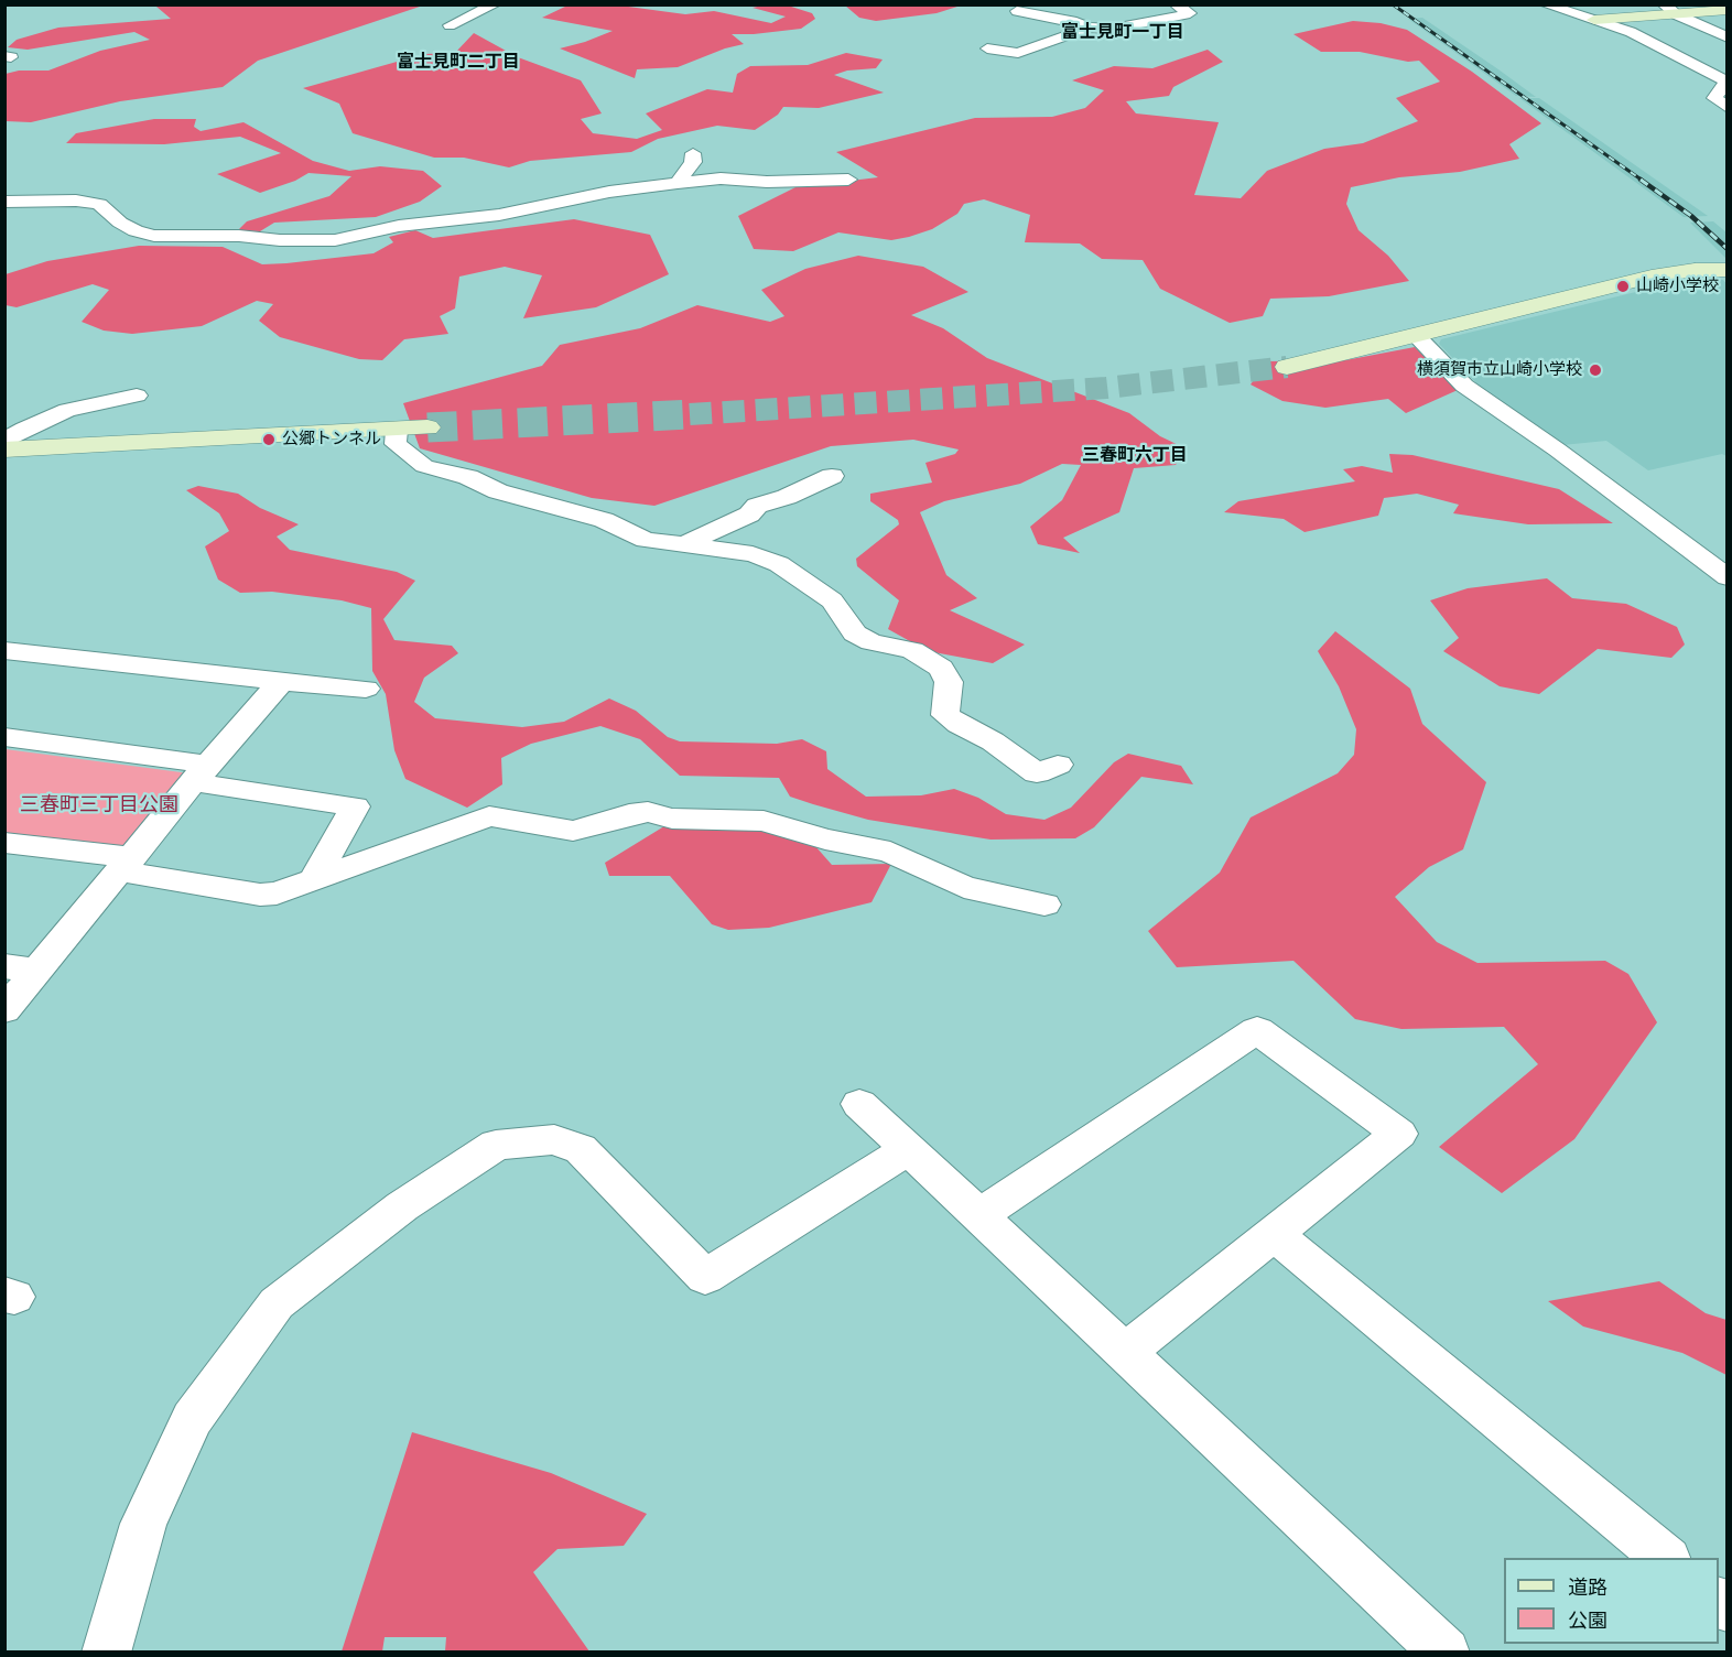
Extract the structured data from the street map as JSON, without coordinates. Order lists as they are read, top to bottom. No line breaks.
{"districts":["富士見町一丁目","富士見町二丁目","三春町六丁目"],"parks":["三春町三丁目公園"],"places":["山崎小学校","横須賀市立山崎小学校","公郷トンネル"],"legend":["道路","公園"]}
